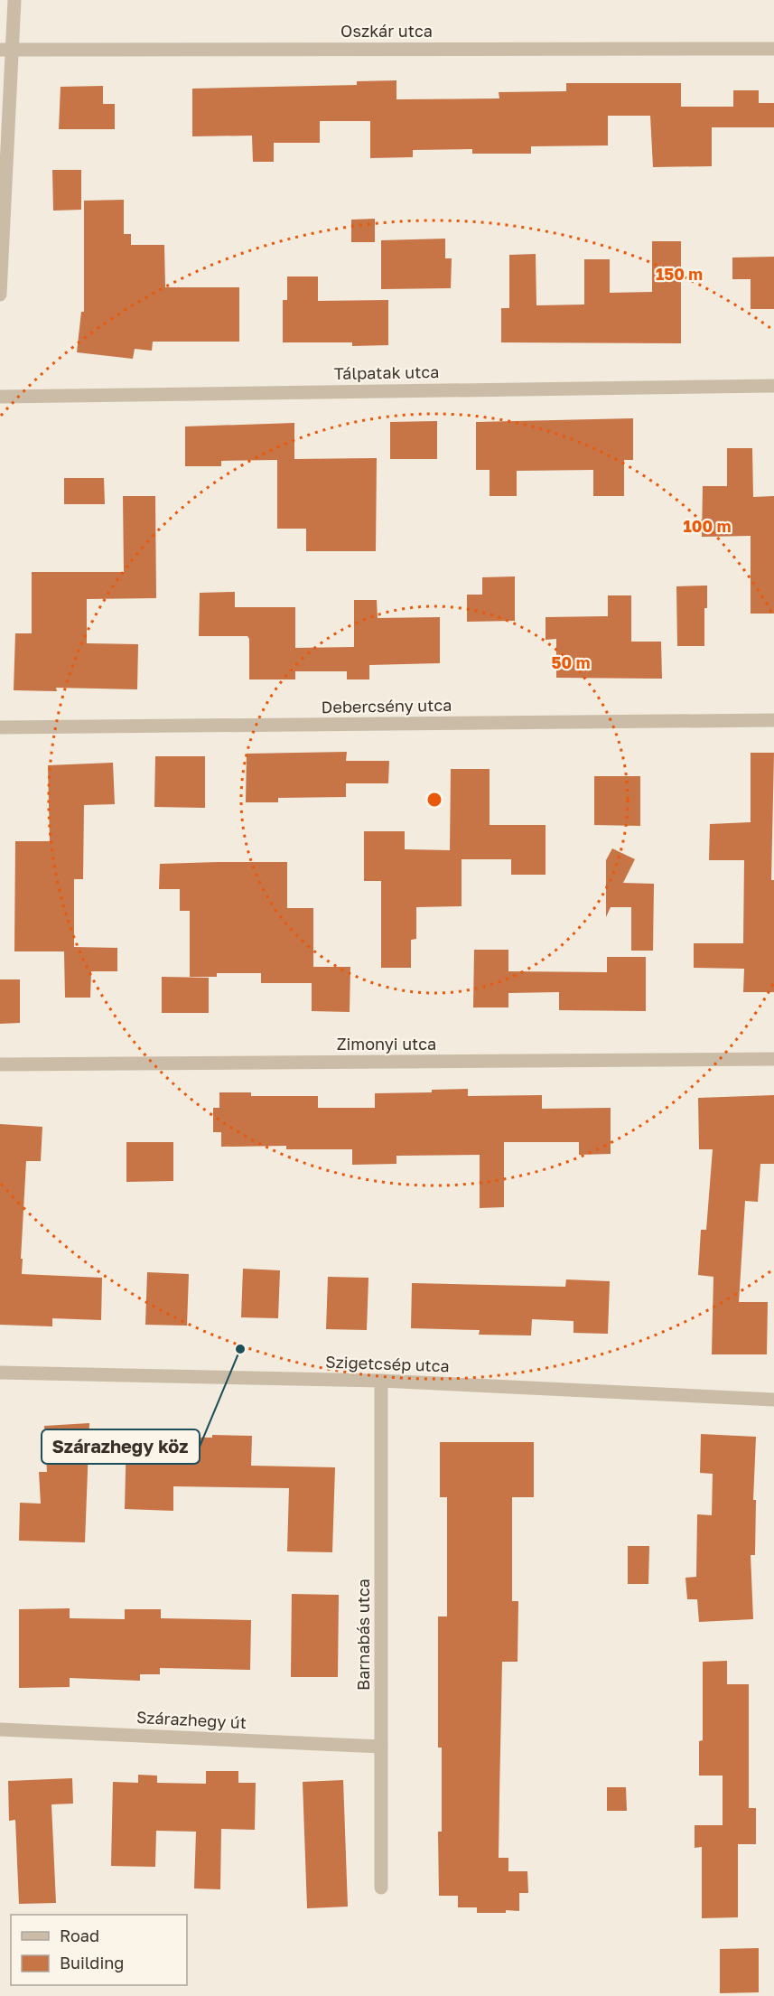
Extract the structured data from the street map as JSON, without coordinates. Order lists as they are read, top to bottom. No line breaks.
{"streets":{"street":["Oszkár utca","Tálpatak utca","Debercsény utca","Zimonyi utca","Szigetcsép utca","Barnabás utca","Szárazhegy út"]},"crossings":[["Szigetcsép utca","Barnabás utca"],["Barnabás utca","Szárazhegy út"]],"places":["Szárazhegy köz"],"legend":["Road","Building"],"rings":["150 m","100 m","50 m"]}
